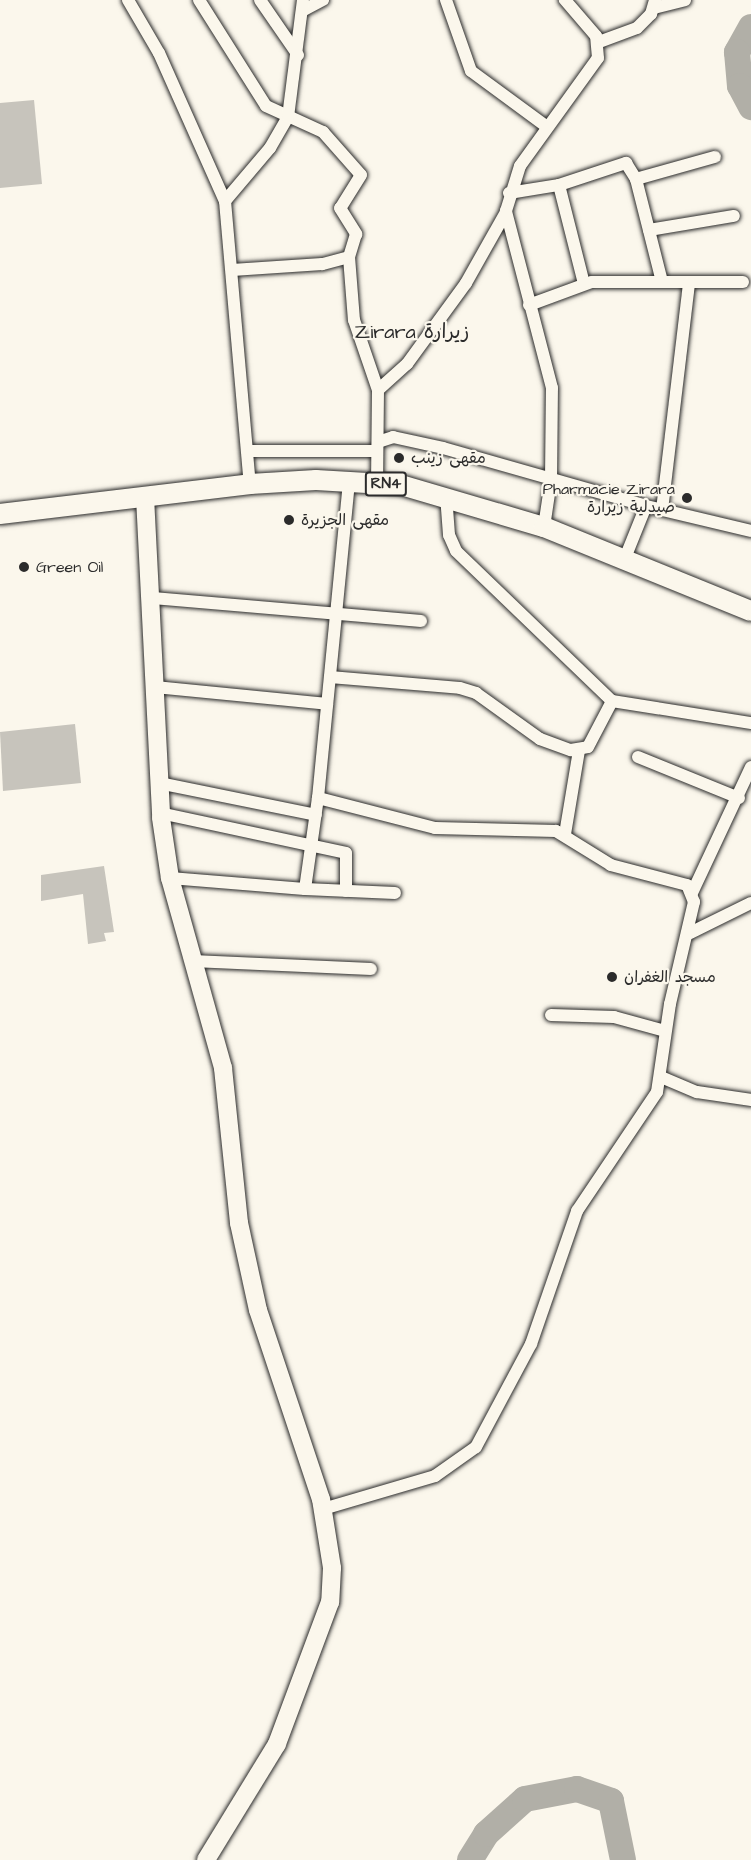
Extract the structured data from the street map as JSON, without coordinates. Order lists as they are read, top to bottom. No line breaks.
{"streets":{"main road":["RN4"]},"districts":["Zirara زيرارة"],"places":["مقهى زينب","Pharmacie Zirara صيدلية زيرارة","مقهى الجزيرة","Green Oil","مسجد الغفران"]}
